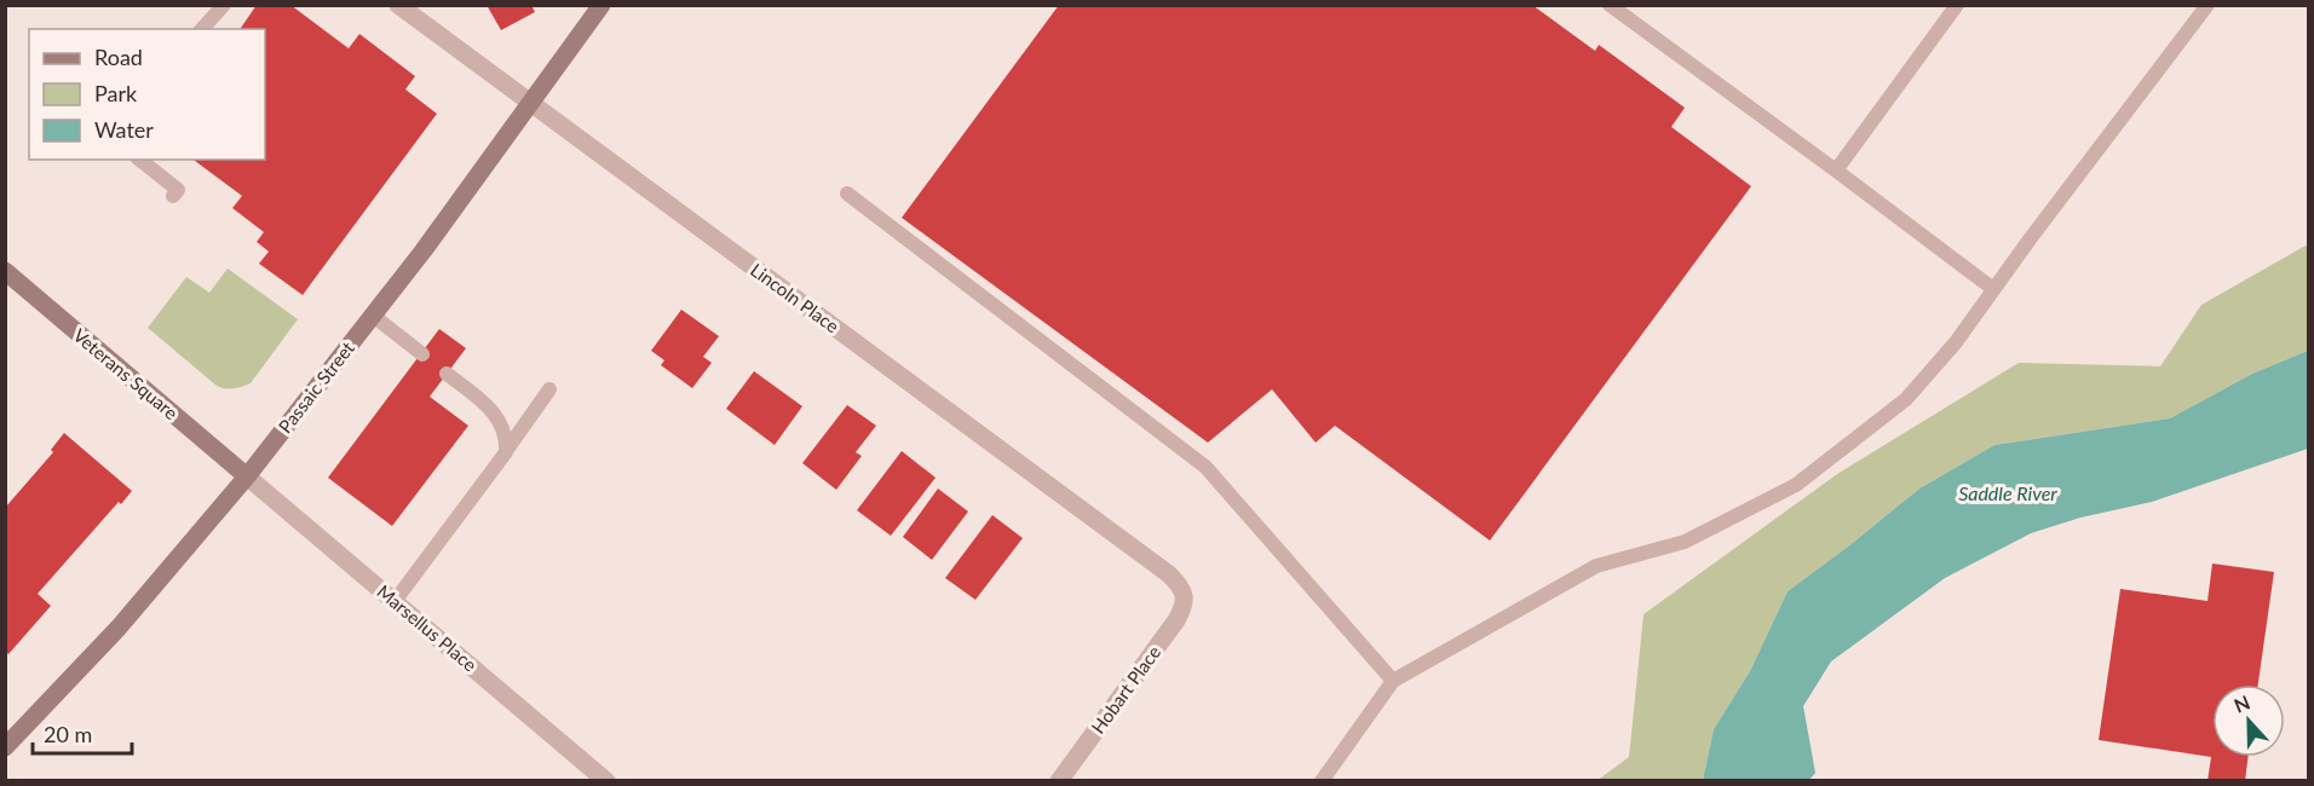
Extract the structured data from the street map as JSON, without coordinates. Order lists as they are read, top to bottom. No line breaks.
{"streets":{"main road":["Veterans Square","Passaic Street"],"street":["Lincoln Place","Marsellus Place","Hobart Place"]},"crossings":[["Lincoln Place","Passaic Street"],["Lincoln Place","Hobart Place"],["Veterans Square","Passaic Street"],["Veterans Square","Marsellus Place"],["Passaic Street","Marsellus Place"]],"water":["Saddle River"],"legend":["Road","Park","Water"],"scale_bar":"20 m","north":"top"}
